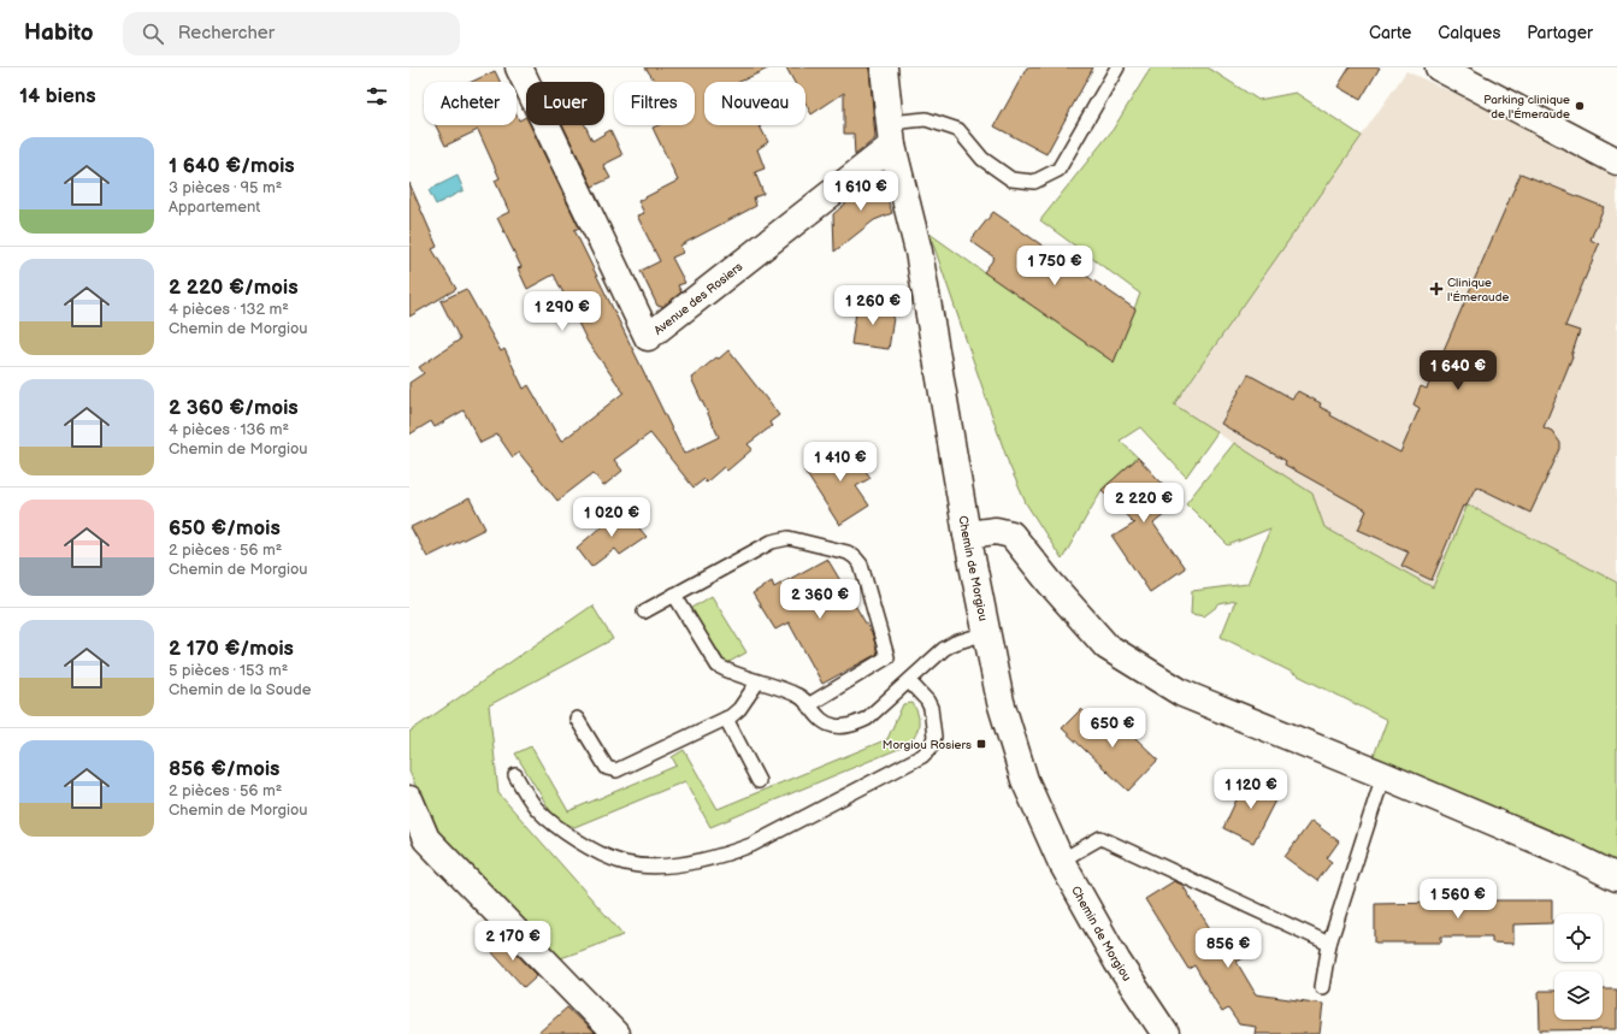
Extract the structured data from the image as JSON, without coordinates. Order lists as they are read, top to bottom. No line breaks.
{"streets":{"street":["Avenue des Rosiers","Chemin de Morgiou"]},"crossings":[["Avenue des Rosiers","Chemin de Morgiou"]],"places":{"other":["Parking clinique de l'Émeraude"],"health":["Clinique l'Émeraude"],"transit":["Morgiou Rosiers"]},"page":{"header":"Habito","search":"Rechercher","nav":["Carte","Calques","Partager"],"heading":"14 biens","chip":["Acheter","Louer","Filtres","Nouveau"],"list":[{"name":"1 640 €/mois","note":"3 pièces · 95 m² · Appartement"},{"name":"2 220 €/mois","note":"4 pièces · 132 m² · Chemin de Morgiou"},{"name":"2 360 €/mois","note":"4 pièces · 136 m² · Chemin de Morgiou"},{"name":"650 €/mois","note":"2 pièces · 56 m² · Chemin de Morgiou"},{"name":"2 170 €/mois","note":"5 pièces · 153 m² · Chemin de la Soude"},{"name":"856 €/mois","note":"2 pièces · 56 m² · Chemin de Morgiou"}],"price":["1 610 €","1 750 €","1 260 €","1 290 €","1 640 €","1 410 €","2 220 €","1 020 €","2 360 €","650 €","1 120 €","1 560 €","2 170 €","856 €"]}}
